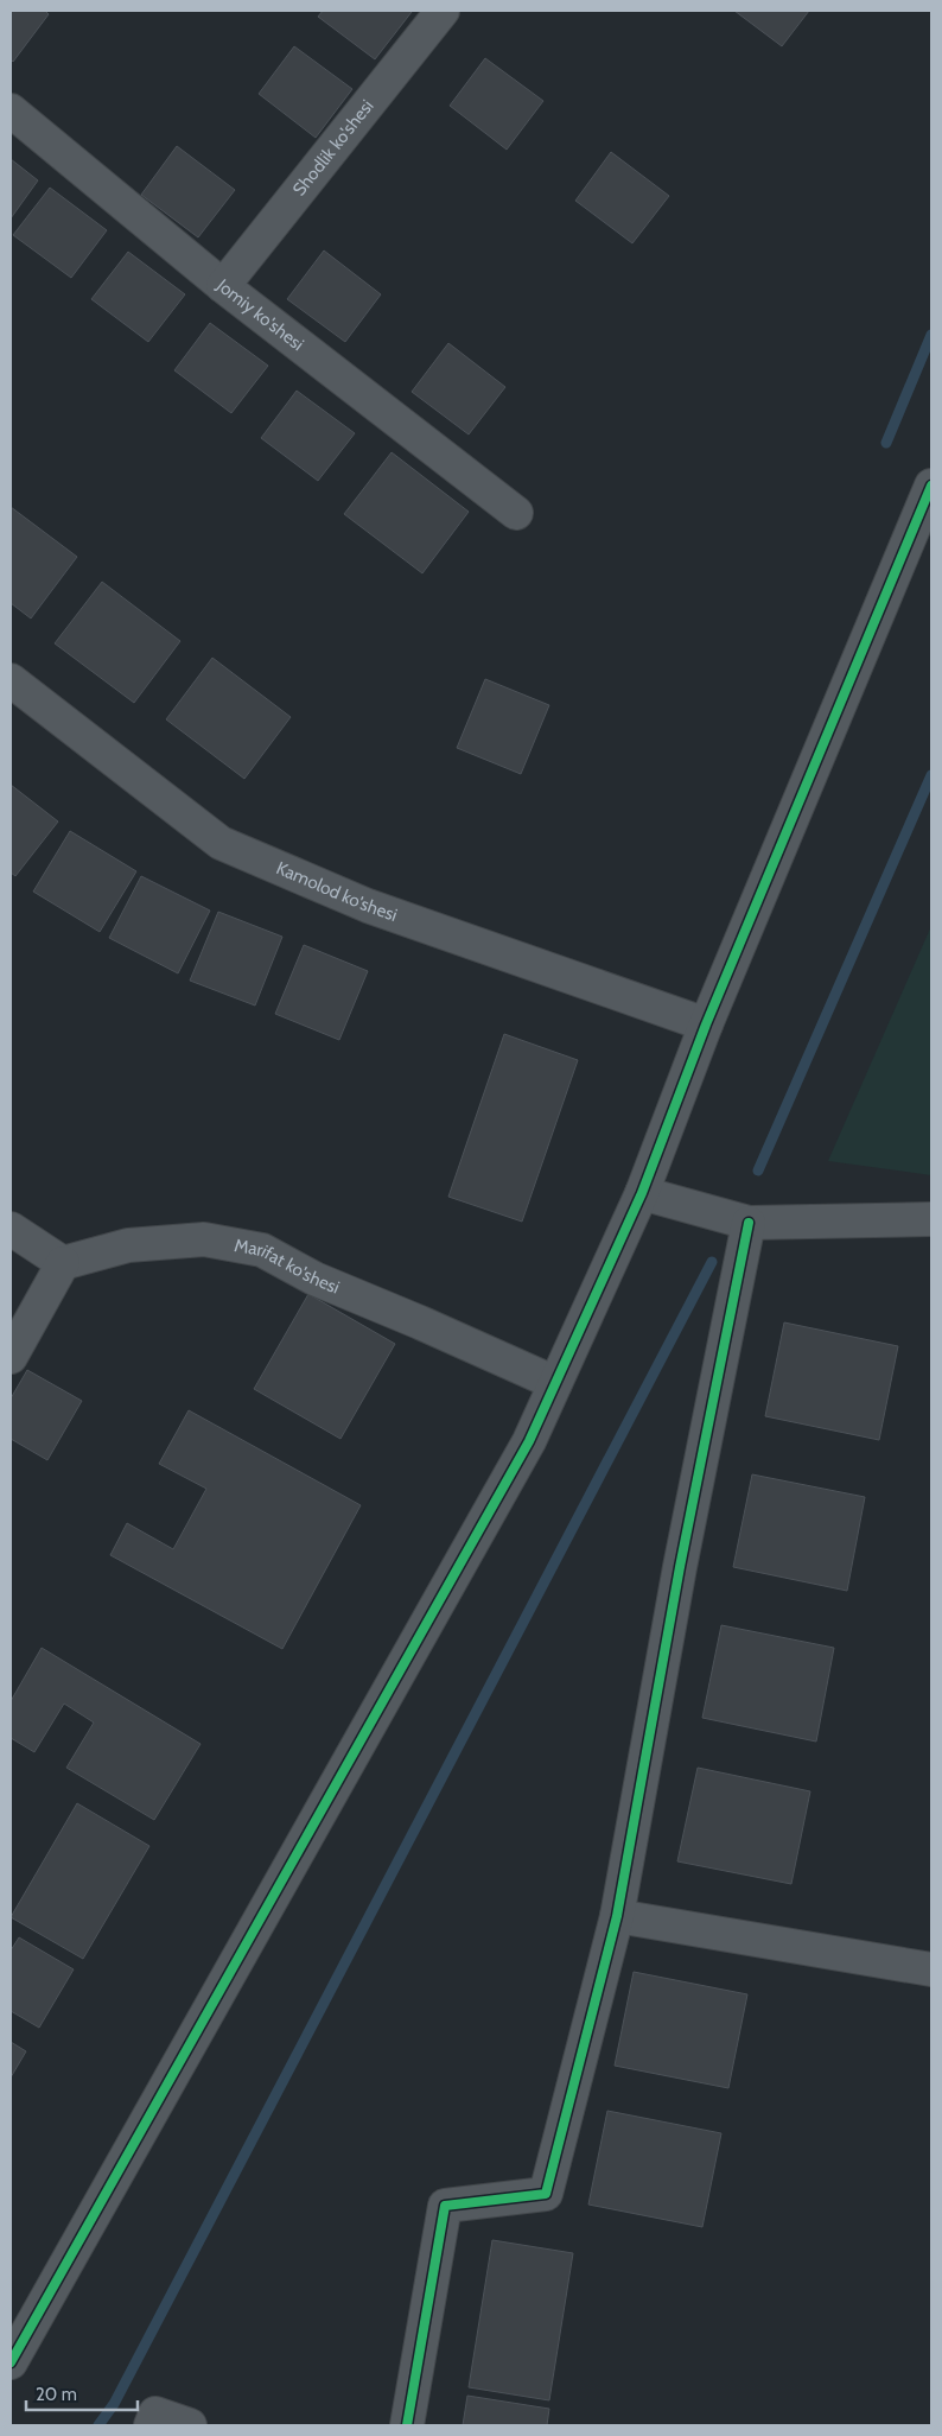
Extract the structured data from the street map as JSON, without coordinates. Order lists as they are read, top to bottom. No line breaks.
{"streets":{"street":["Shodlik ko'shesi","Jomiy ko'shesi","Kamolod ko'shesi","Marifat ko'shesi"]},"crossings":[["Shodlik ko'shesi","Jomiy ko'shesi"]],"scale_bar":"20 m"}
